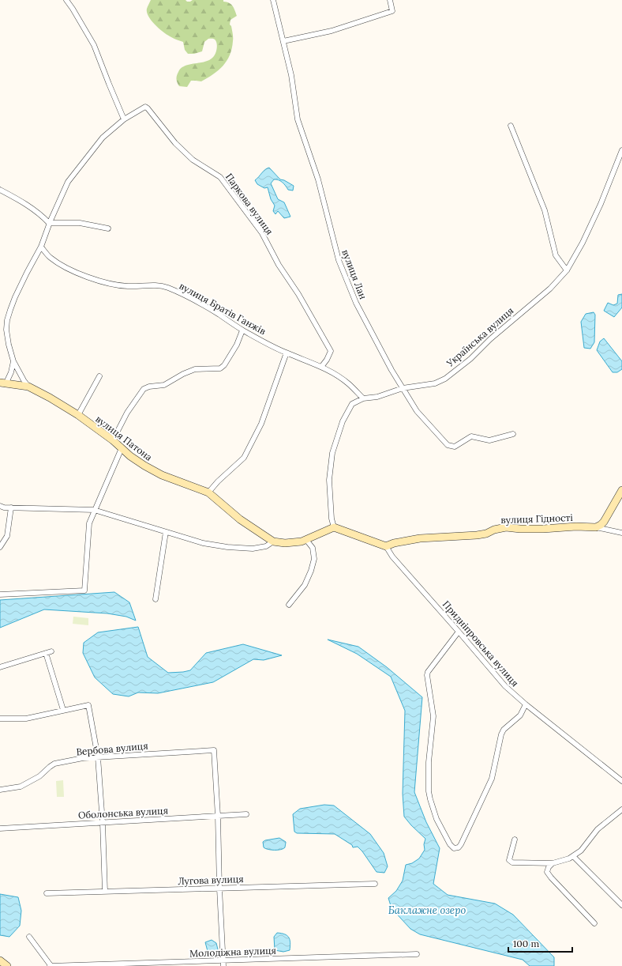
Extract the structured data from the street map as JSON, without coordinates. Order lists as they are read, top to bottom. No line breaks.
{"streets":{"street":["Паркова вулиця","вулиця Лан","вулиця Братів Ганжів","Українська вулиця","вулиця Патона","вулиця Гідності","Придніпровська вулиця","Вербова вулиця","Оболонська вулиця","Лугова вулиця","Молодіжна вулиця"]},"crossings":[["Паркова вулиця","вулиця Братів Ганжів"],["вулиця Лан","Українська вулиця"],["вулиця Братів Ганжів","Українська вулиця"],["вулиця Гідності","Придніпровська вулиця"],["Вербова вулиця","Оболонська вулиця"]],"water":["Баклажне озеро"],"scale_bar":"100 m"}
